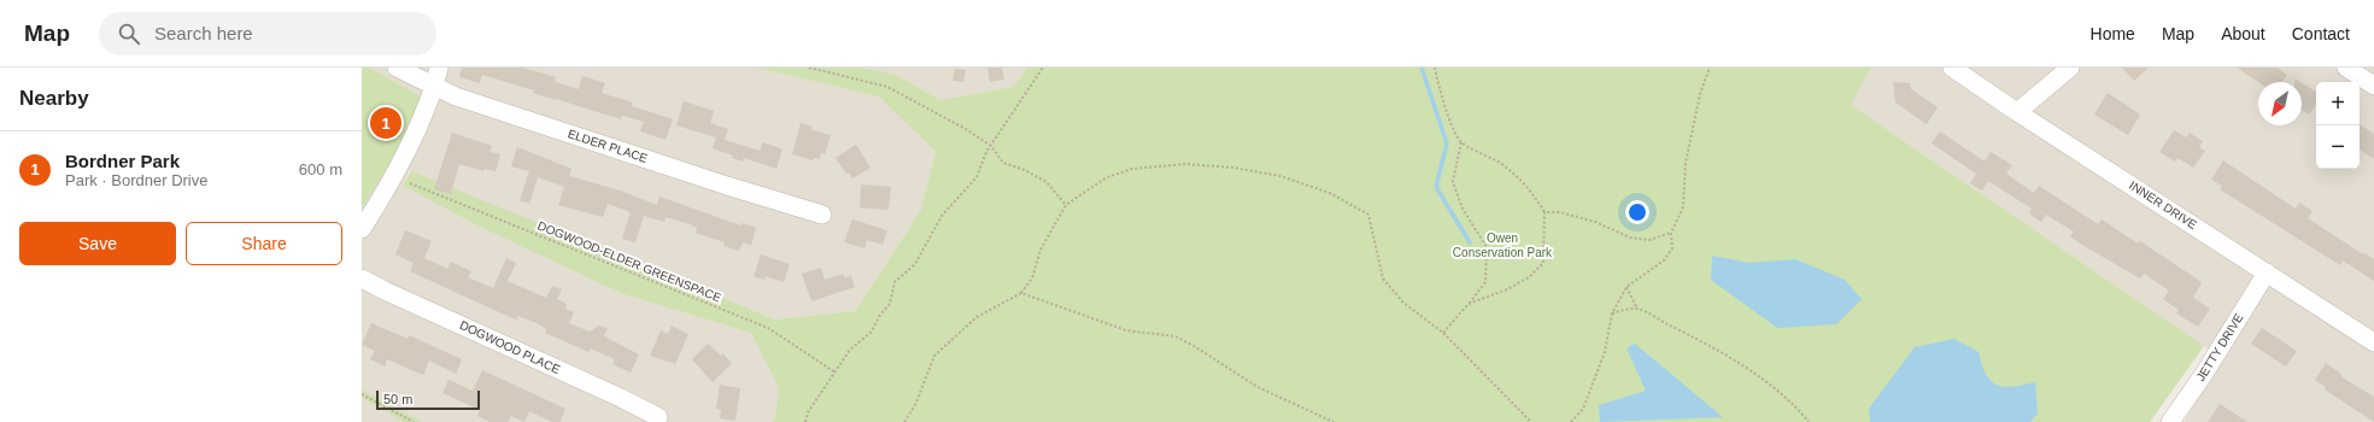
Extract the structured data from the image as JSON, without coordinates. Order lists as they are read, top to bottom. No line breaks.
{"streets":{"street":["ELDER PLACE","INNER DRIVE","DOGWOOD PLACE","JETTY DRIVE"],"path":["DOGWOOD-ELDER GREENSPACE"]},"crossings":[["INNER DRIVE","JETTY DRIVE"]],"parks":["Owen Conservation Park"],"scale_bar":"50 m","north":"bottom left","page":{"header":"Map","search":"Search here","nav":["Home","Map","About","Contact"],"heading":"Nearby","map_buttons":["+","−"],"pins":"1","list":[{"mark":"1","name":"Bordner Park","note":"Park · Bordner Drive","value":"600 m"}],"buttons":["Save","Share"],"scale":"50 m"}}
